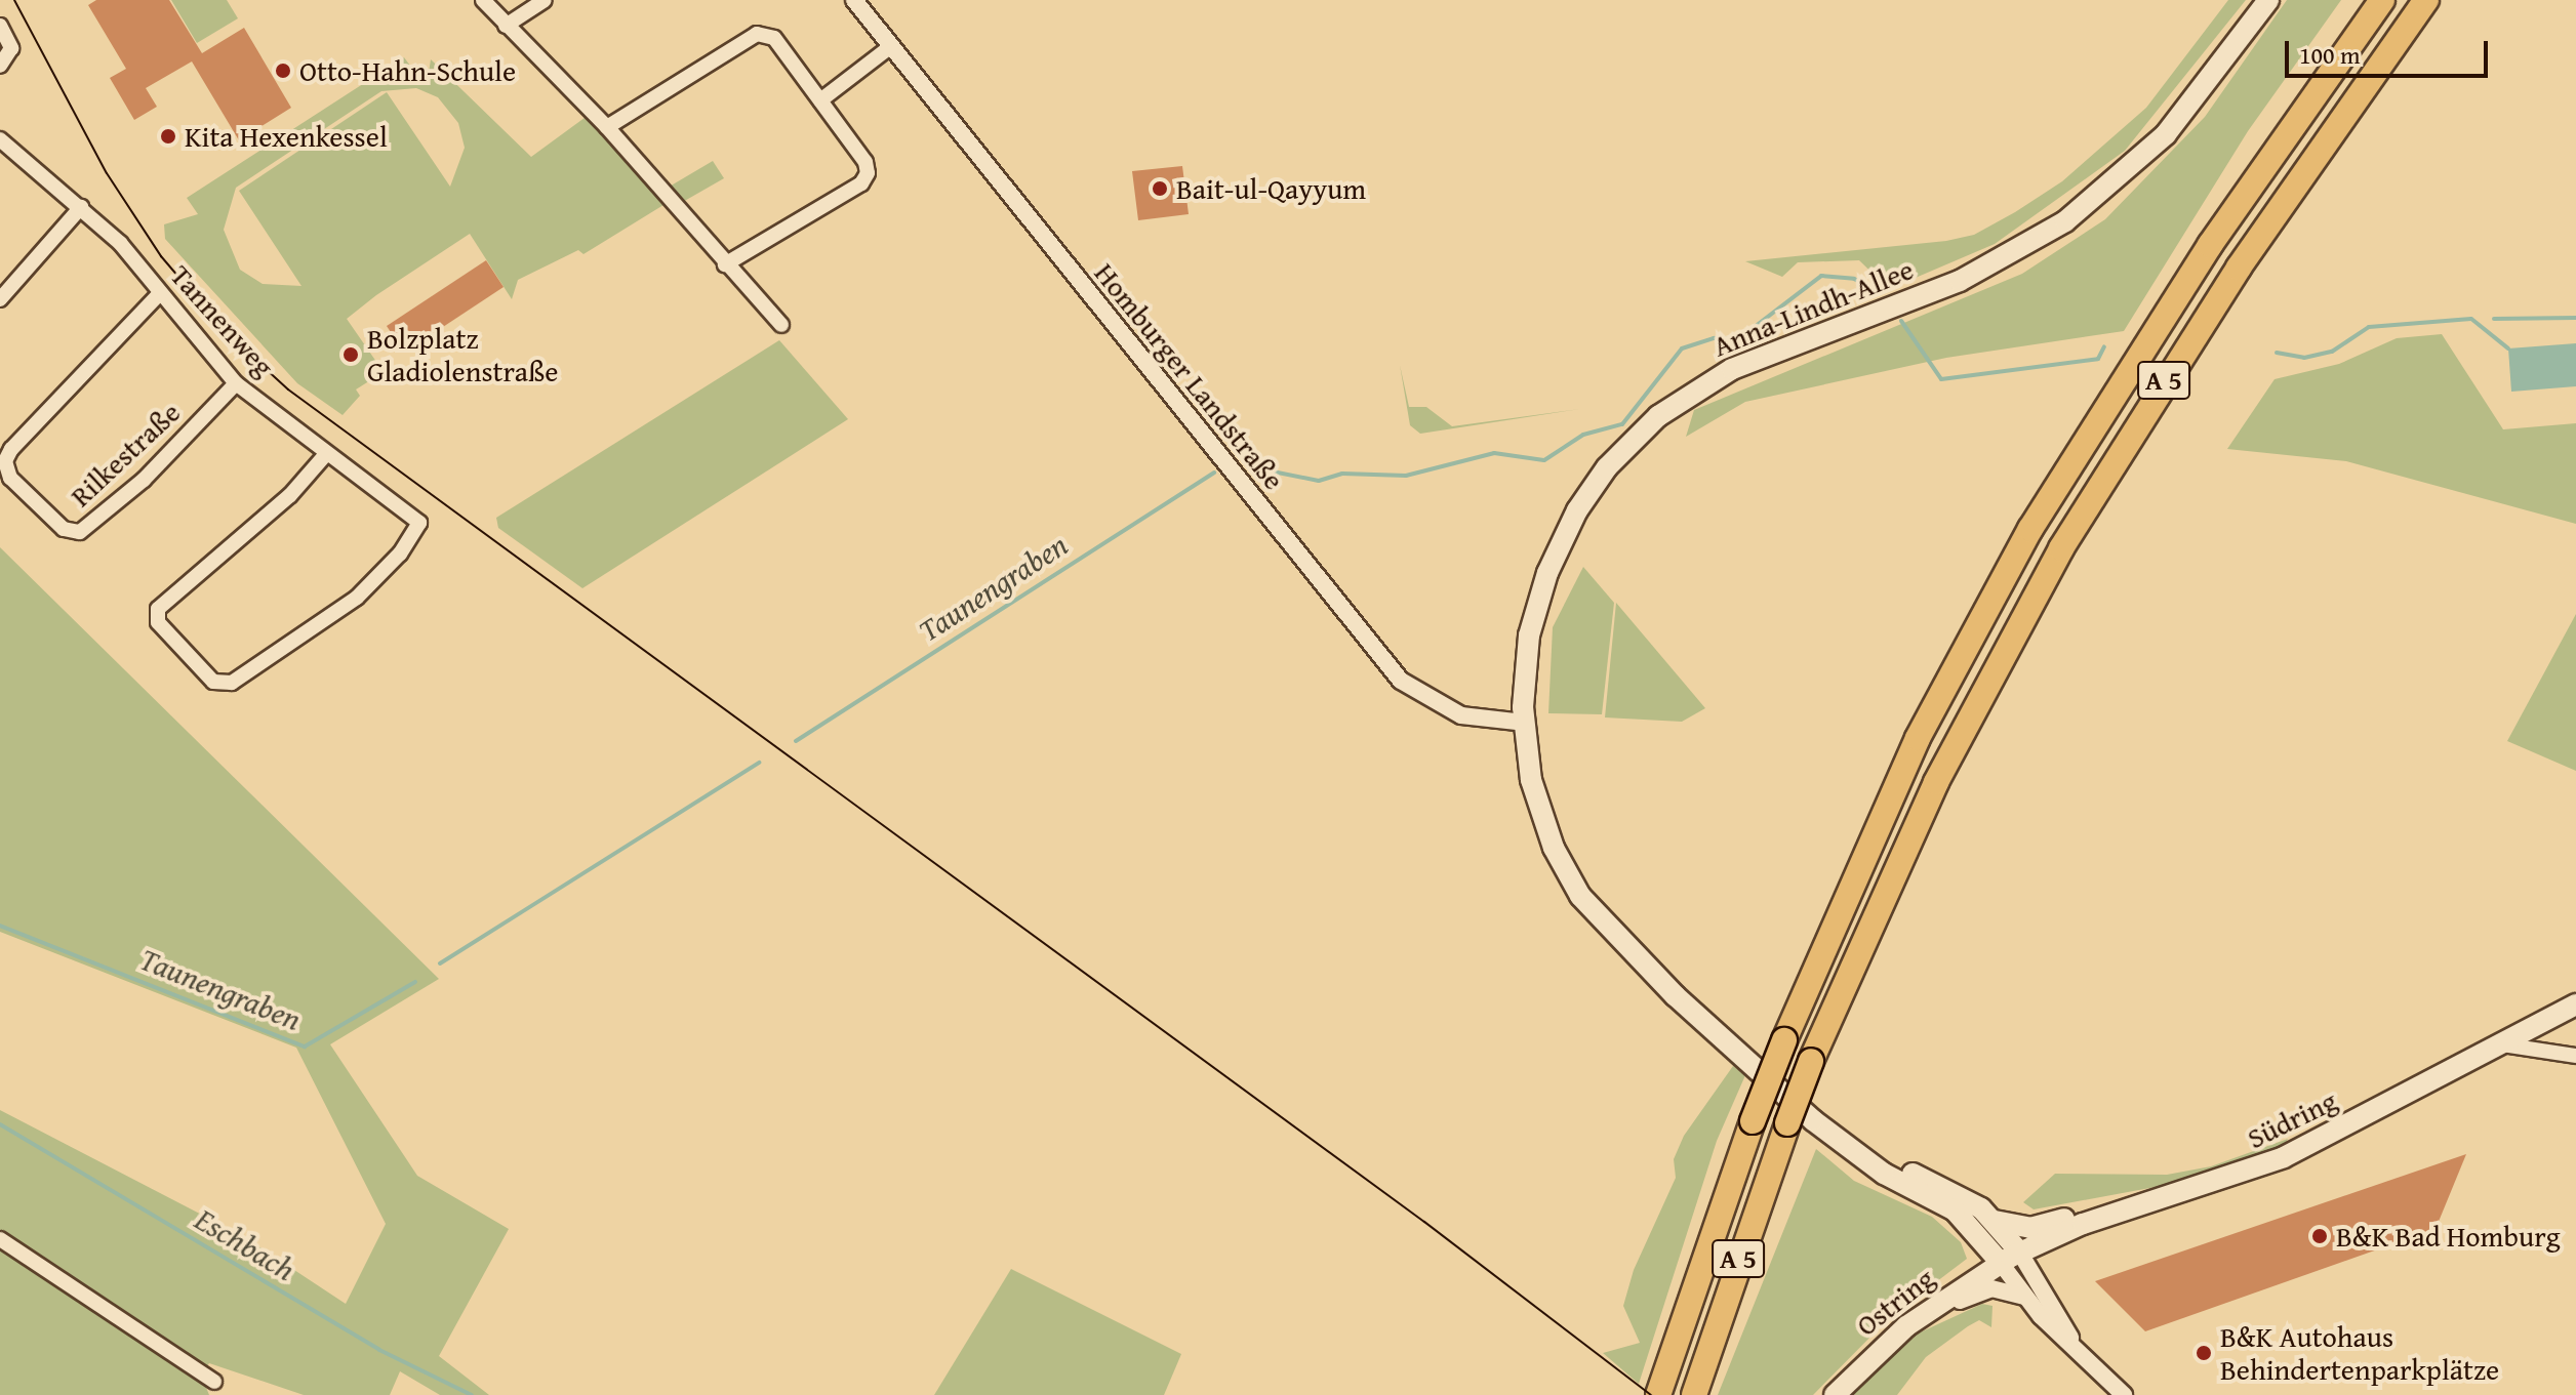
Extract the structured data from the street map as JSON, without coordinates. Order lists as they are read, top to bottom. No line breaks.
{"streets":{"highway":["A 5"],"main road":["Anna-Lindh-Allee","Südring","Ostring"],"street":["Tannenweg","Homburger Landstraße","Rilkestraße"]},"crossings":[["Anna-Lindh-Allee","Homburger Landstraße"],["Tannenweg","Rilkestraße"],["Südring","Ostring"]],"water":["Taunengraben","Eschbach"],"places":["Otto-Hahn-Schule","Kita Hexenkessel","Bait-ul-Qayyum","Bolzplatz Gladiolenstraße","B&K Bad Homburg","B&K Autohaus Behindertenparkplätze"],"scale_bar":"100 m"}
